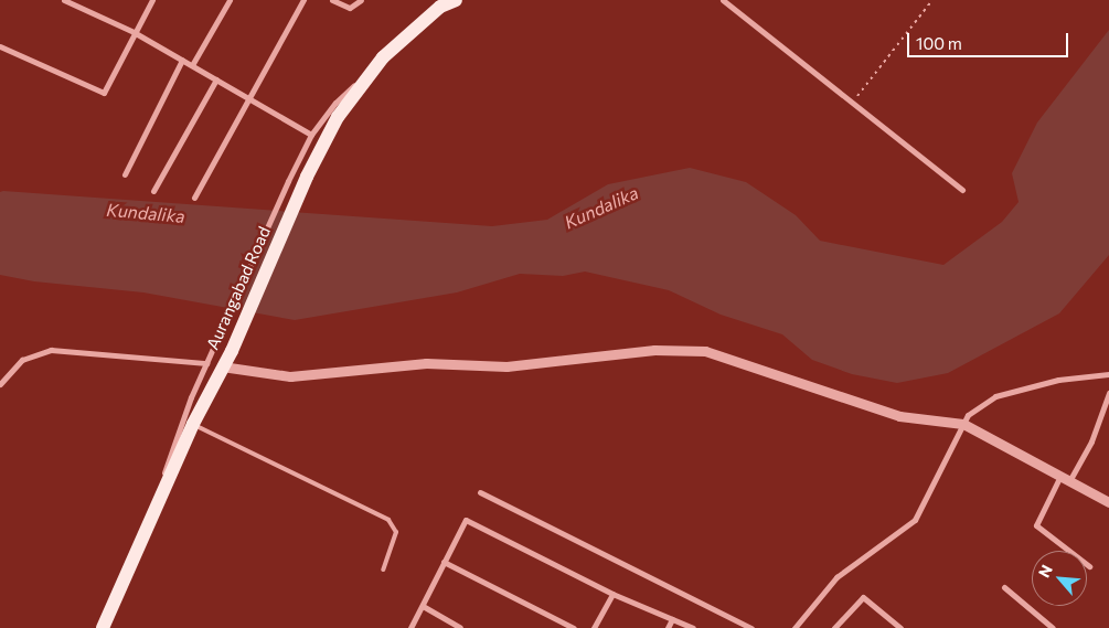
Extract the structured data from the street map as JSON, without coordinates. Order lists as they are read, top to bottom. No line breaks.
{"streets":{"main road":["Aurangabad Road"]},"water":["Kundalika"],"scale_bar":"100 m","north":"top left"}
